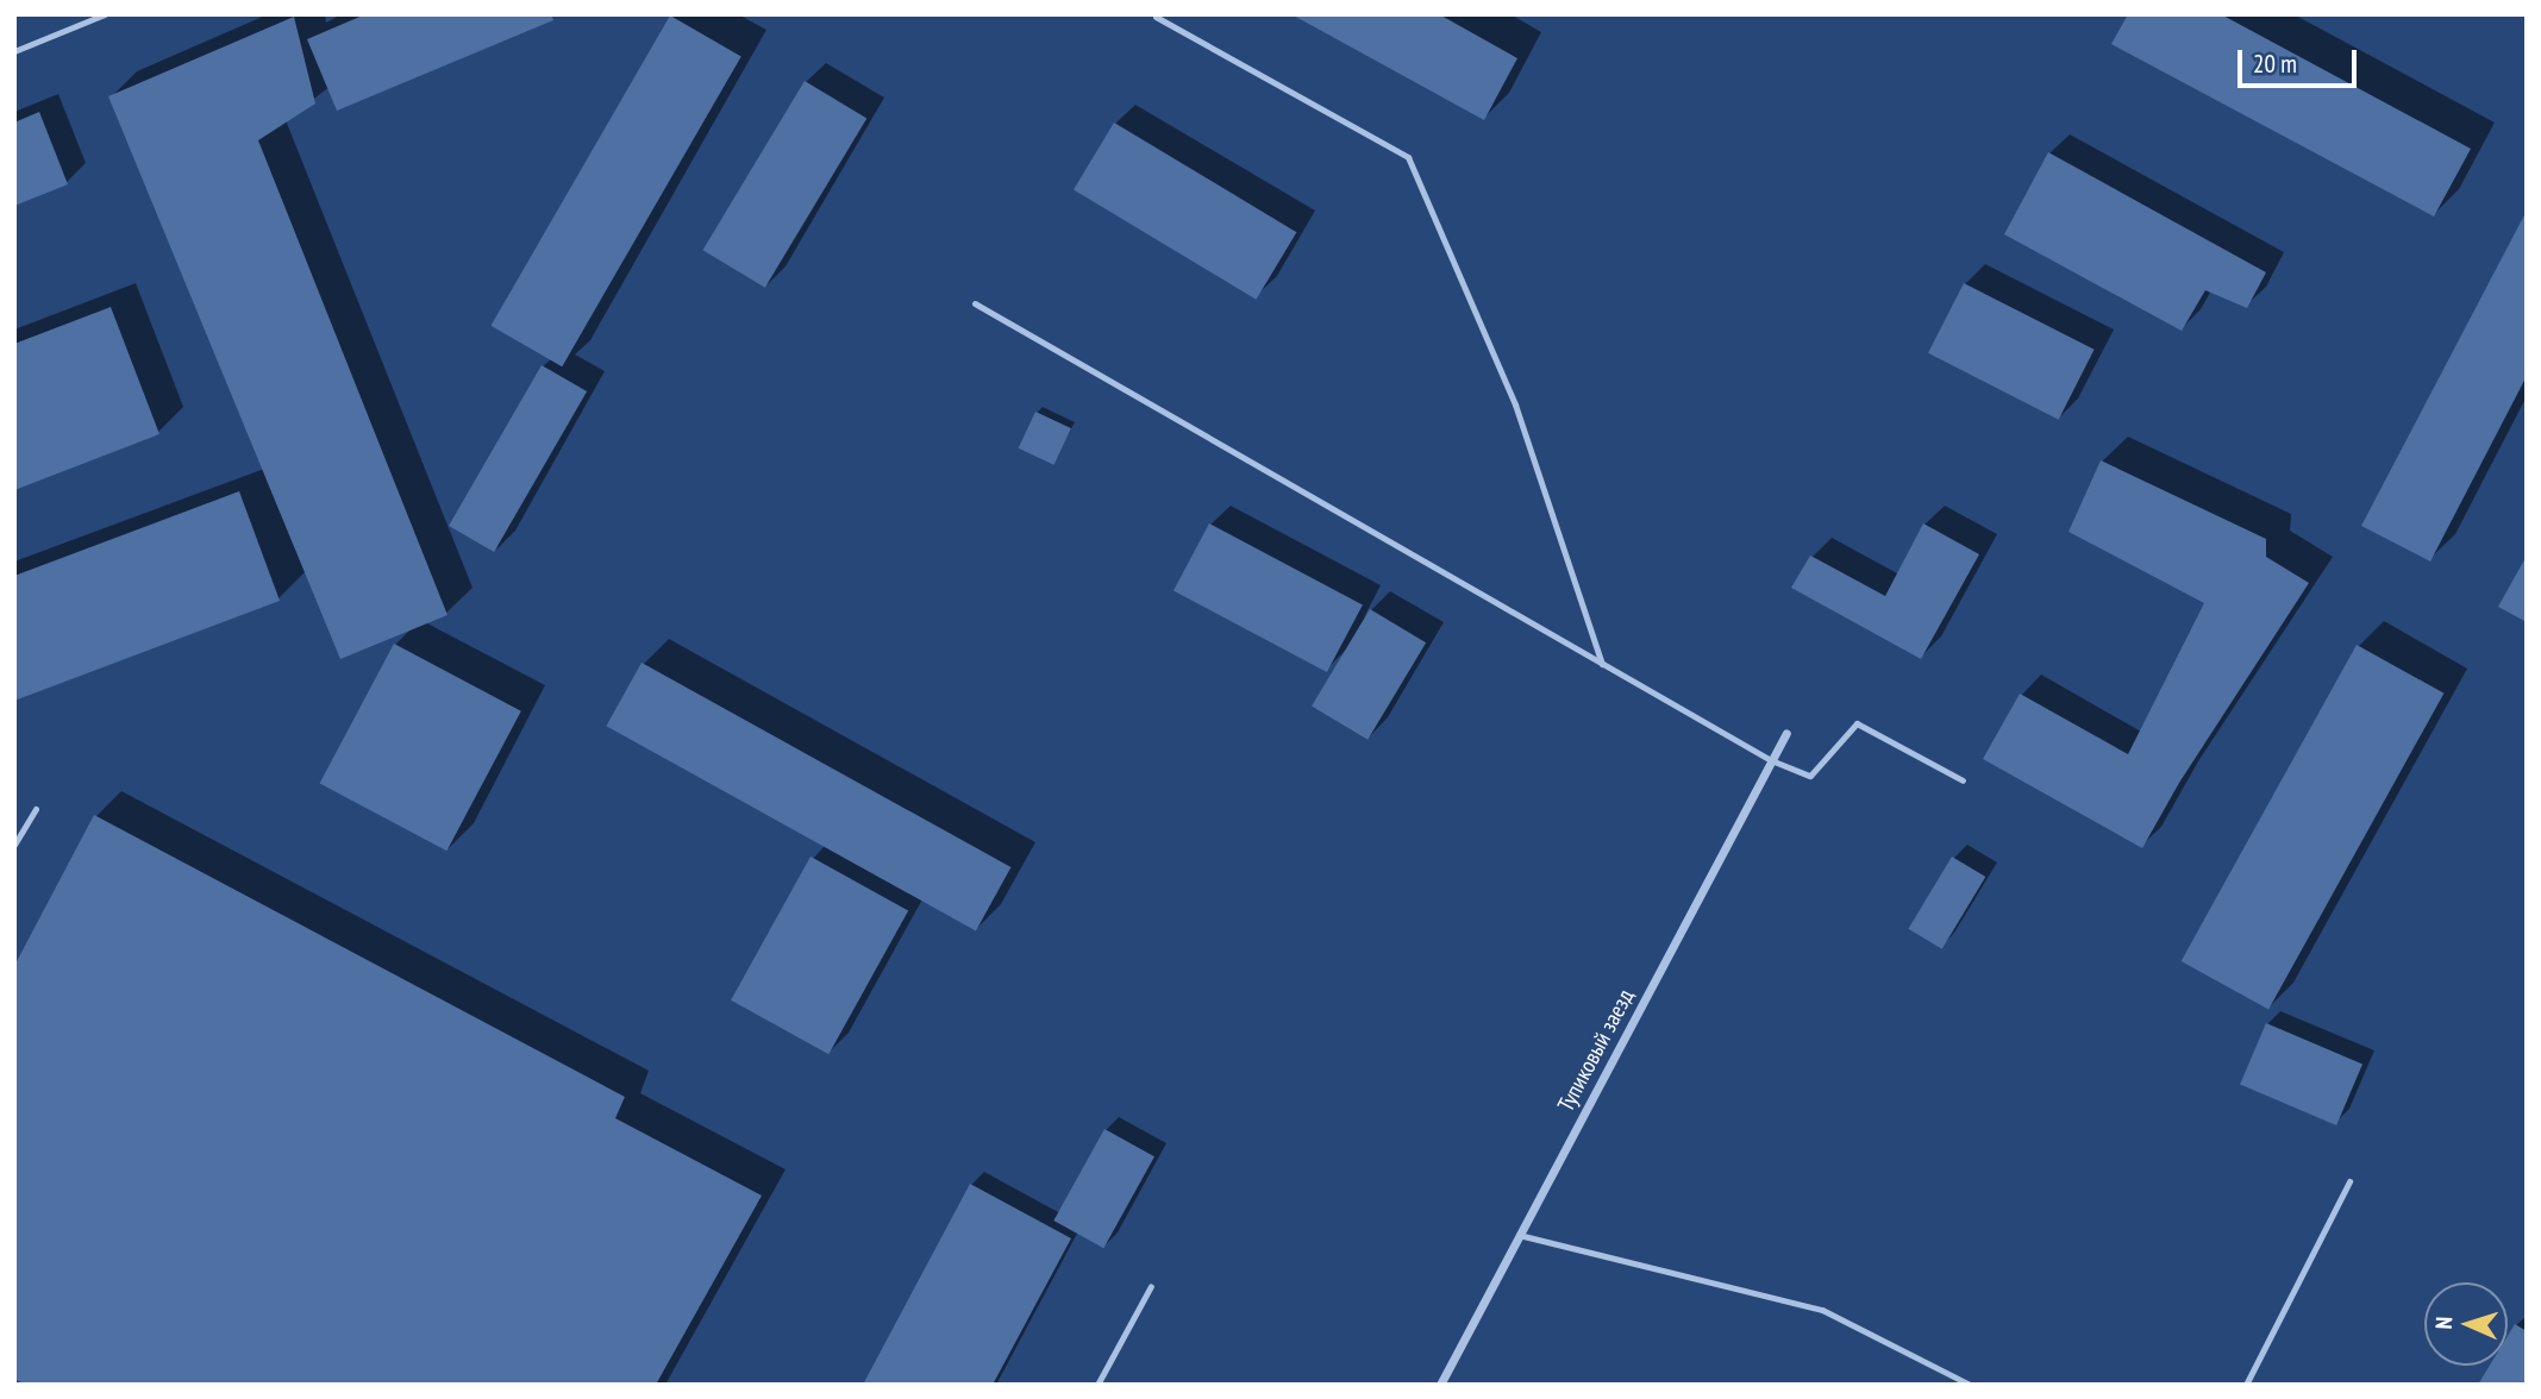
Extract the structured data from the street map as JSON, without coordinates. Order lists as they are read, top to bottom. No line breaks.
{"streets":{"street":["Тупиковый заезд"]},"scale_bar":"20 m","north":"left"}
